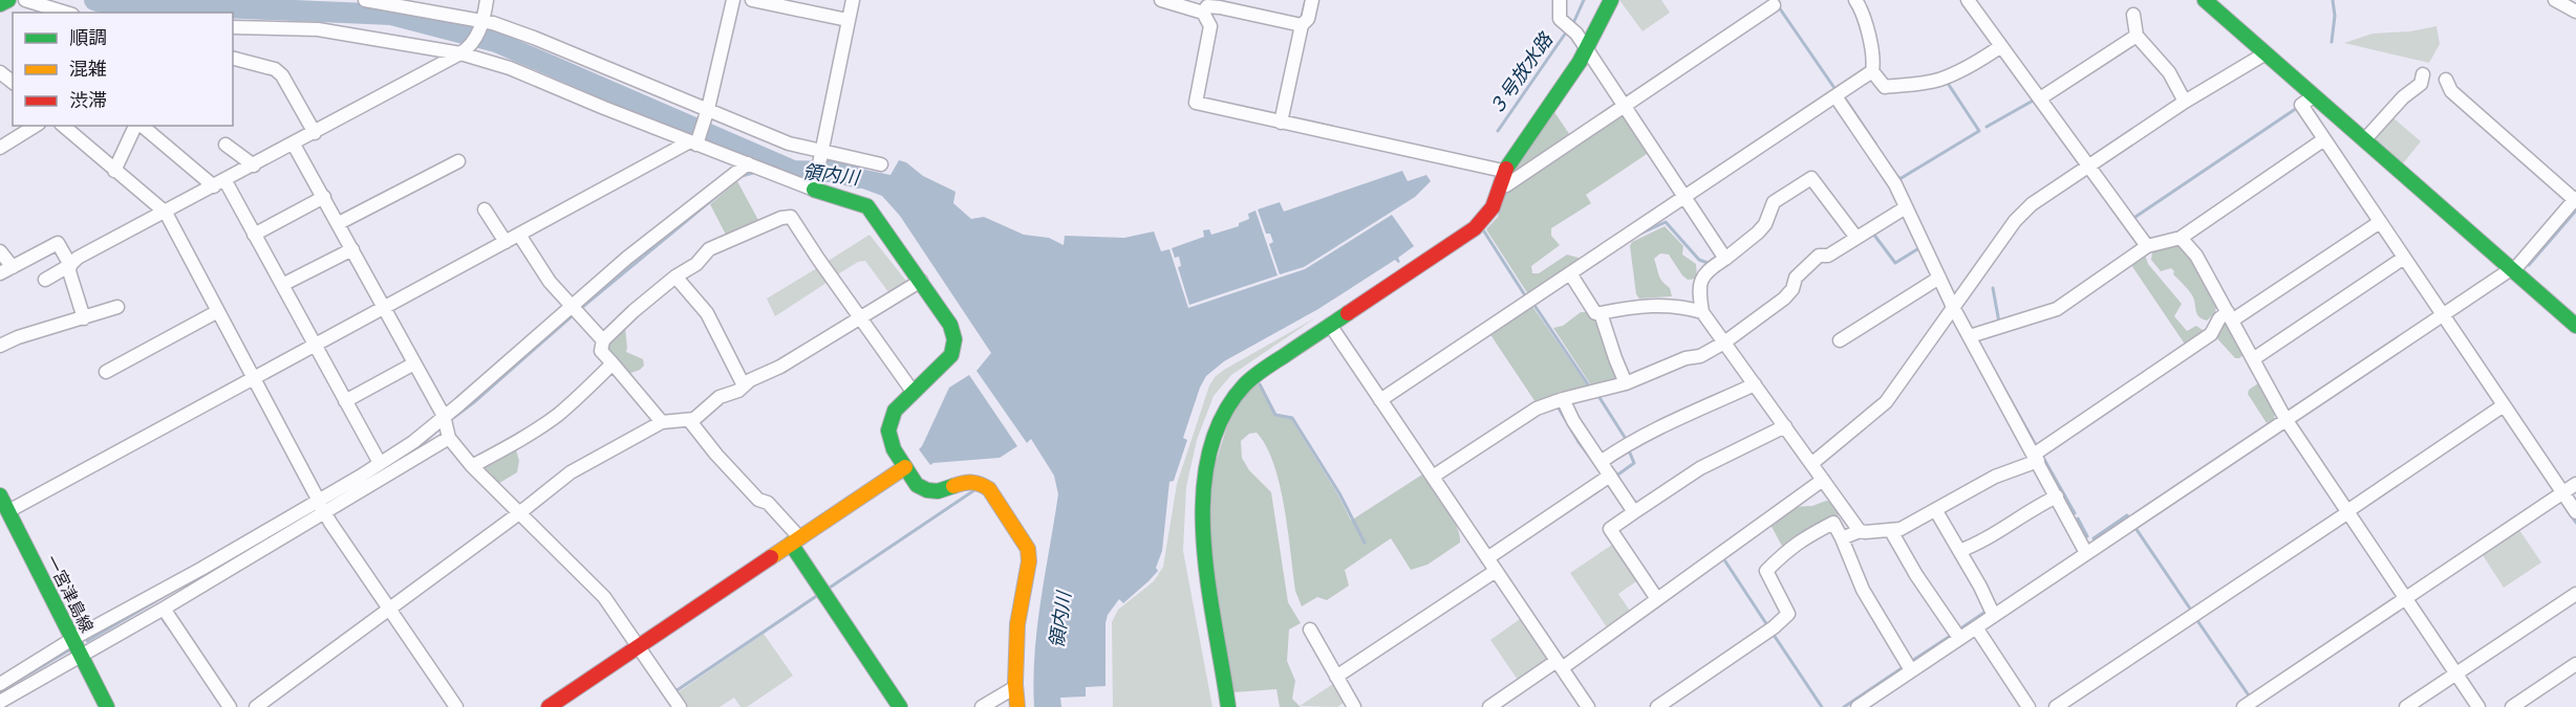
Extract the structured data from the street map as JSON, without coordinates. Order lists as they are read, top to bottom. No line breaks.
{"streets":{"street":["一宮津島線"]},"water":["３号放水路","領内川"],"legend":["順調","混雑","渋滞"]}
